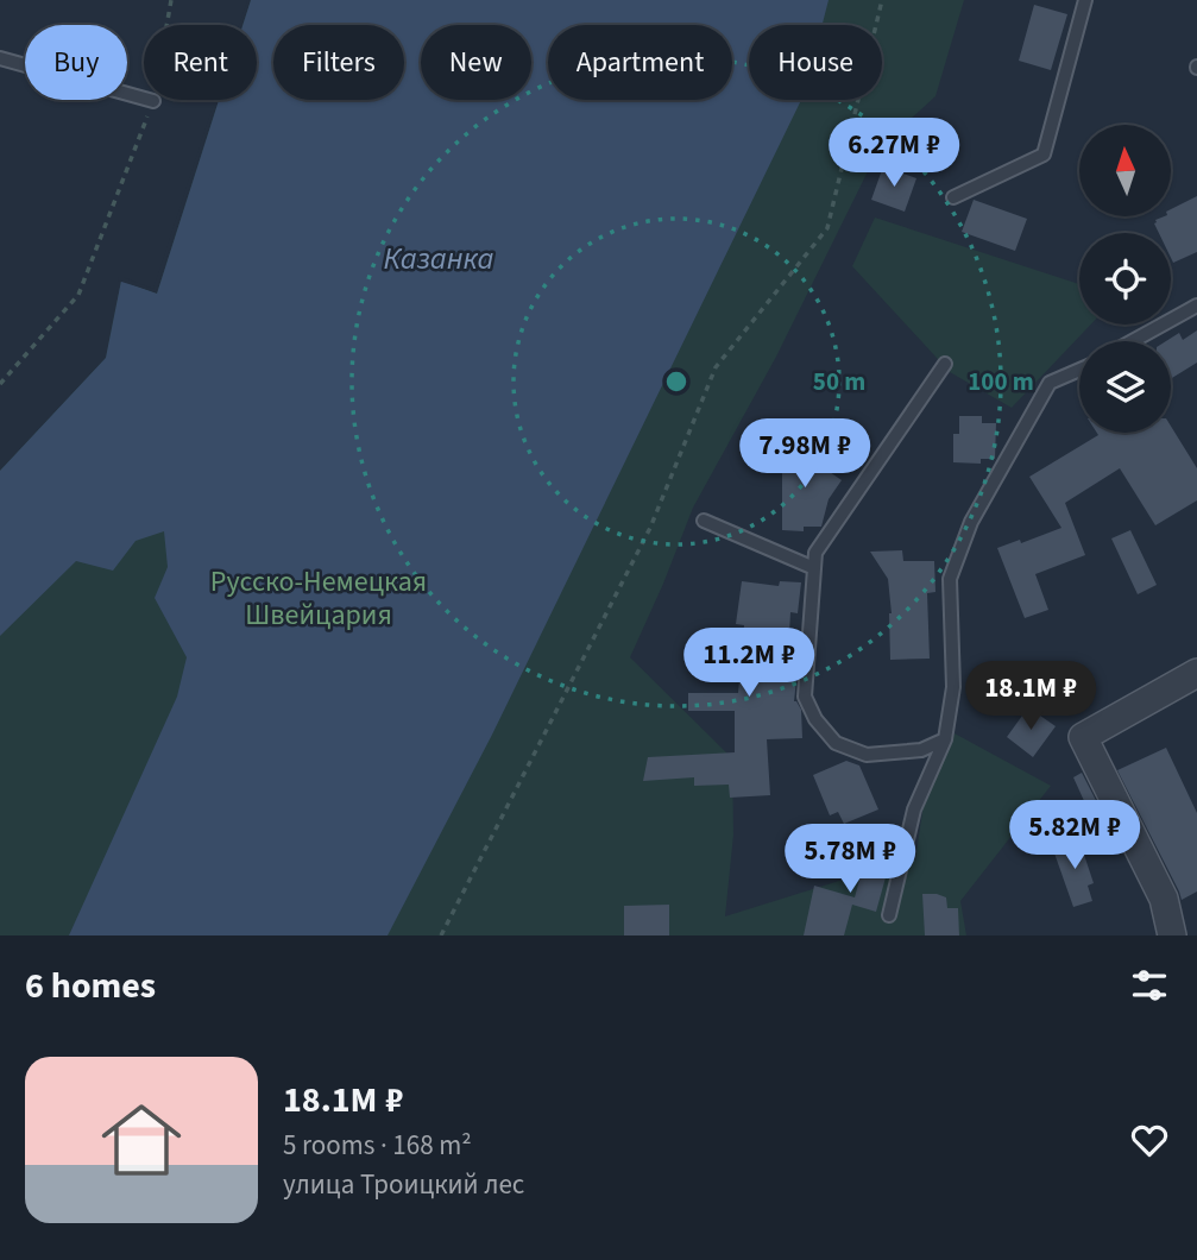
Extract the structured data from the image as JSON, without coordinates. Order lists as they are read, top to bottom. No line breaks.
{"water":["Казанка"],"parks":["Русско-Немецкая Швейцария"],"north":"top","page":{"chip":["Buy","Rent","Filters","New","Apartment","House"],"price":["6.27M ₽","7.98M ₽","11.2M ₽","18.1M ₽","5.82M ₽","5.78M ₽"],"heading":"6 homes","list":[{"name":"18.1M ₽","note":"5 rooms · 168 m² · улица Троицкий лес"}]},"rings":["50 m","100 m"]}
